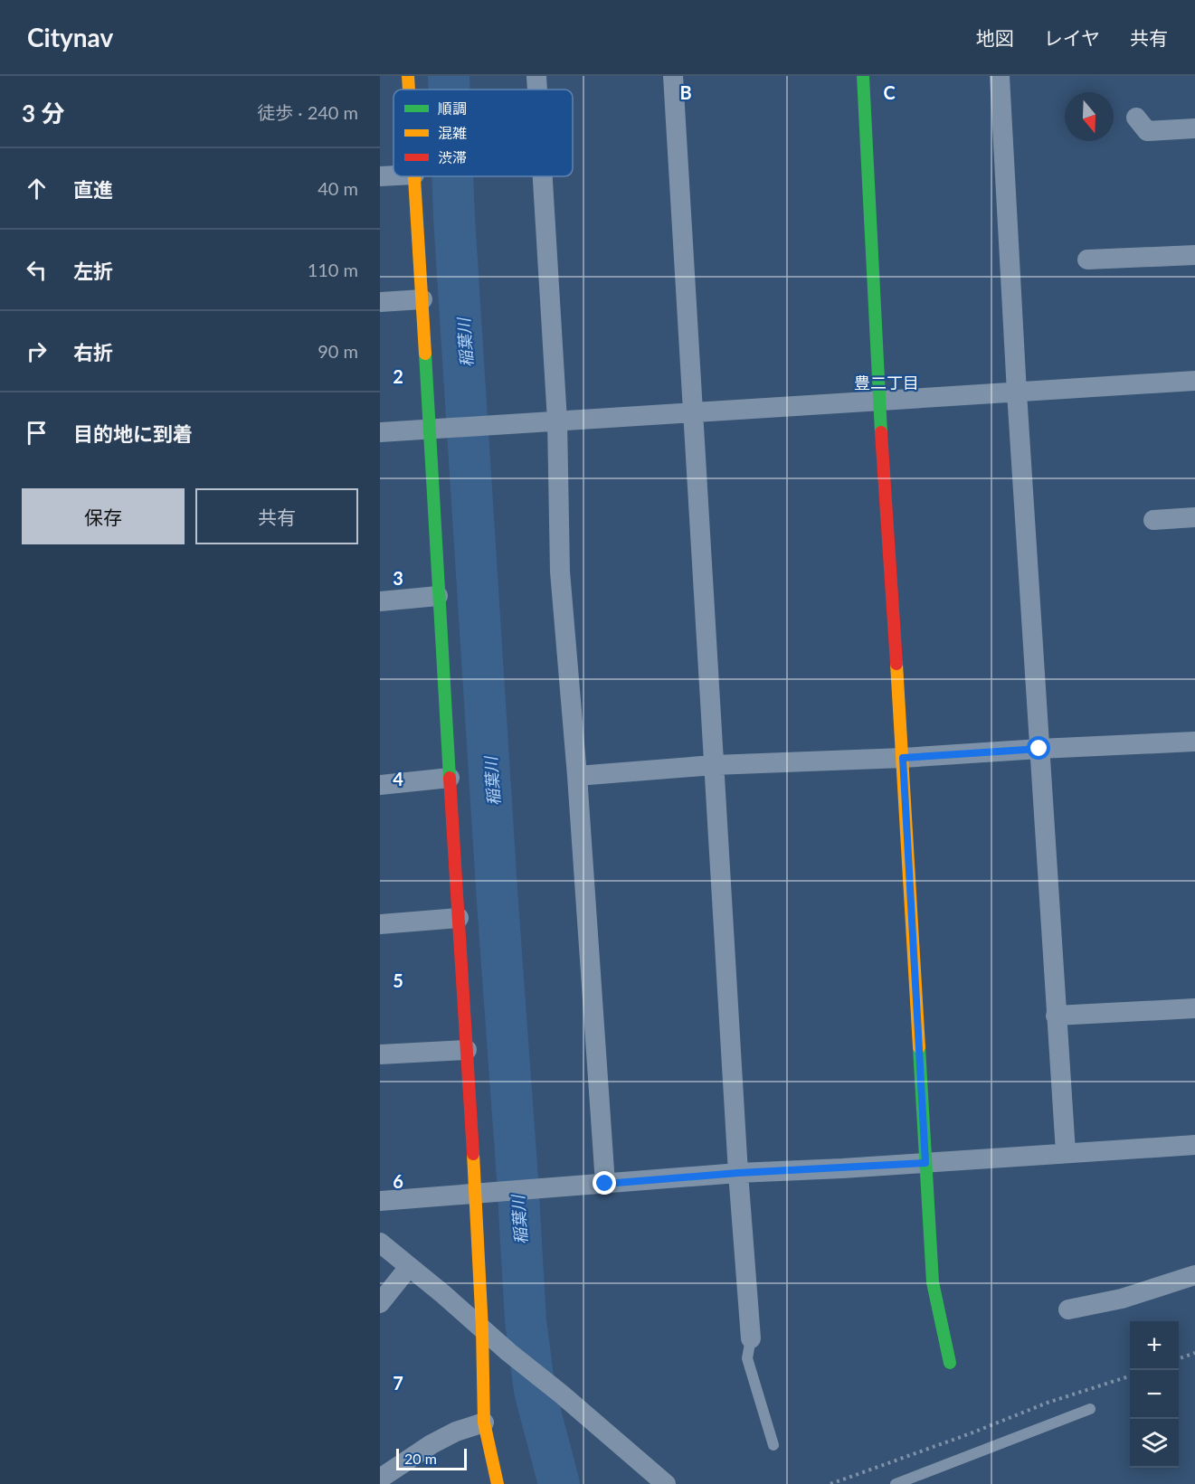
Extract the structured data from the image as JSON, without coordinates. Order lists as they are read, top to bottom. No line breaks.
{"districts":["豊二丁目"],"water":["稲葉川"],"legend":["順調","混雑","渋滞"],"scale_bar":"20 m","north":"bottom","page":{"header":"Citynav","nav":["地図","レイヤ","共有"],"heading":["3 分","徒歩 · 240 m"],"list":[["直進","40 m"],["左折","110 m"],["右折","90 m"],"目的地に到着"],"buttons":["保存","共有"],"map_buttons":["+","−"],"scale":"20 m"},"grid":{"columns":["B","C"],"rows":["2","3","4","5","6","7"]}}
